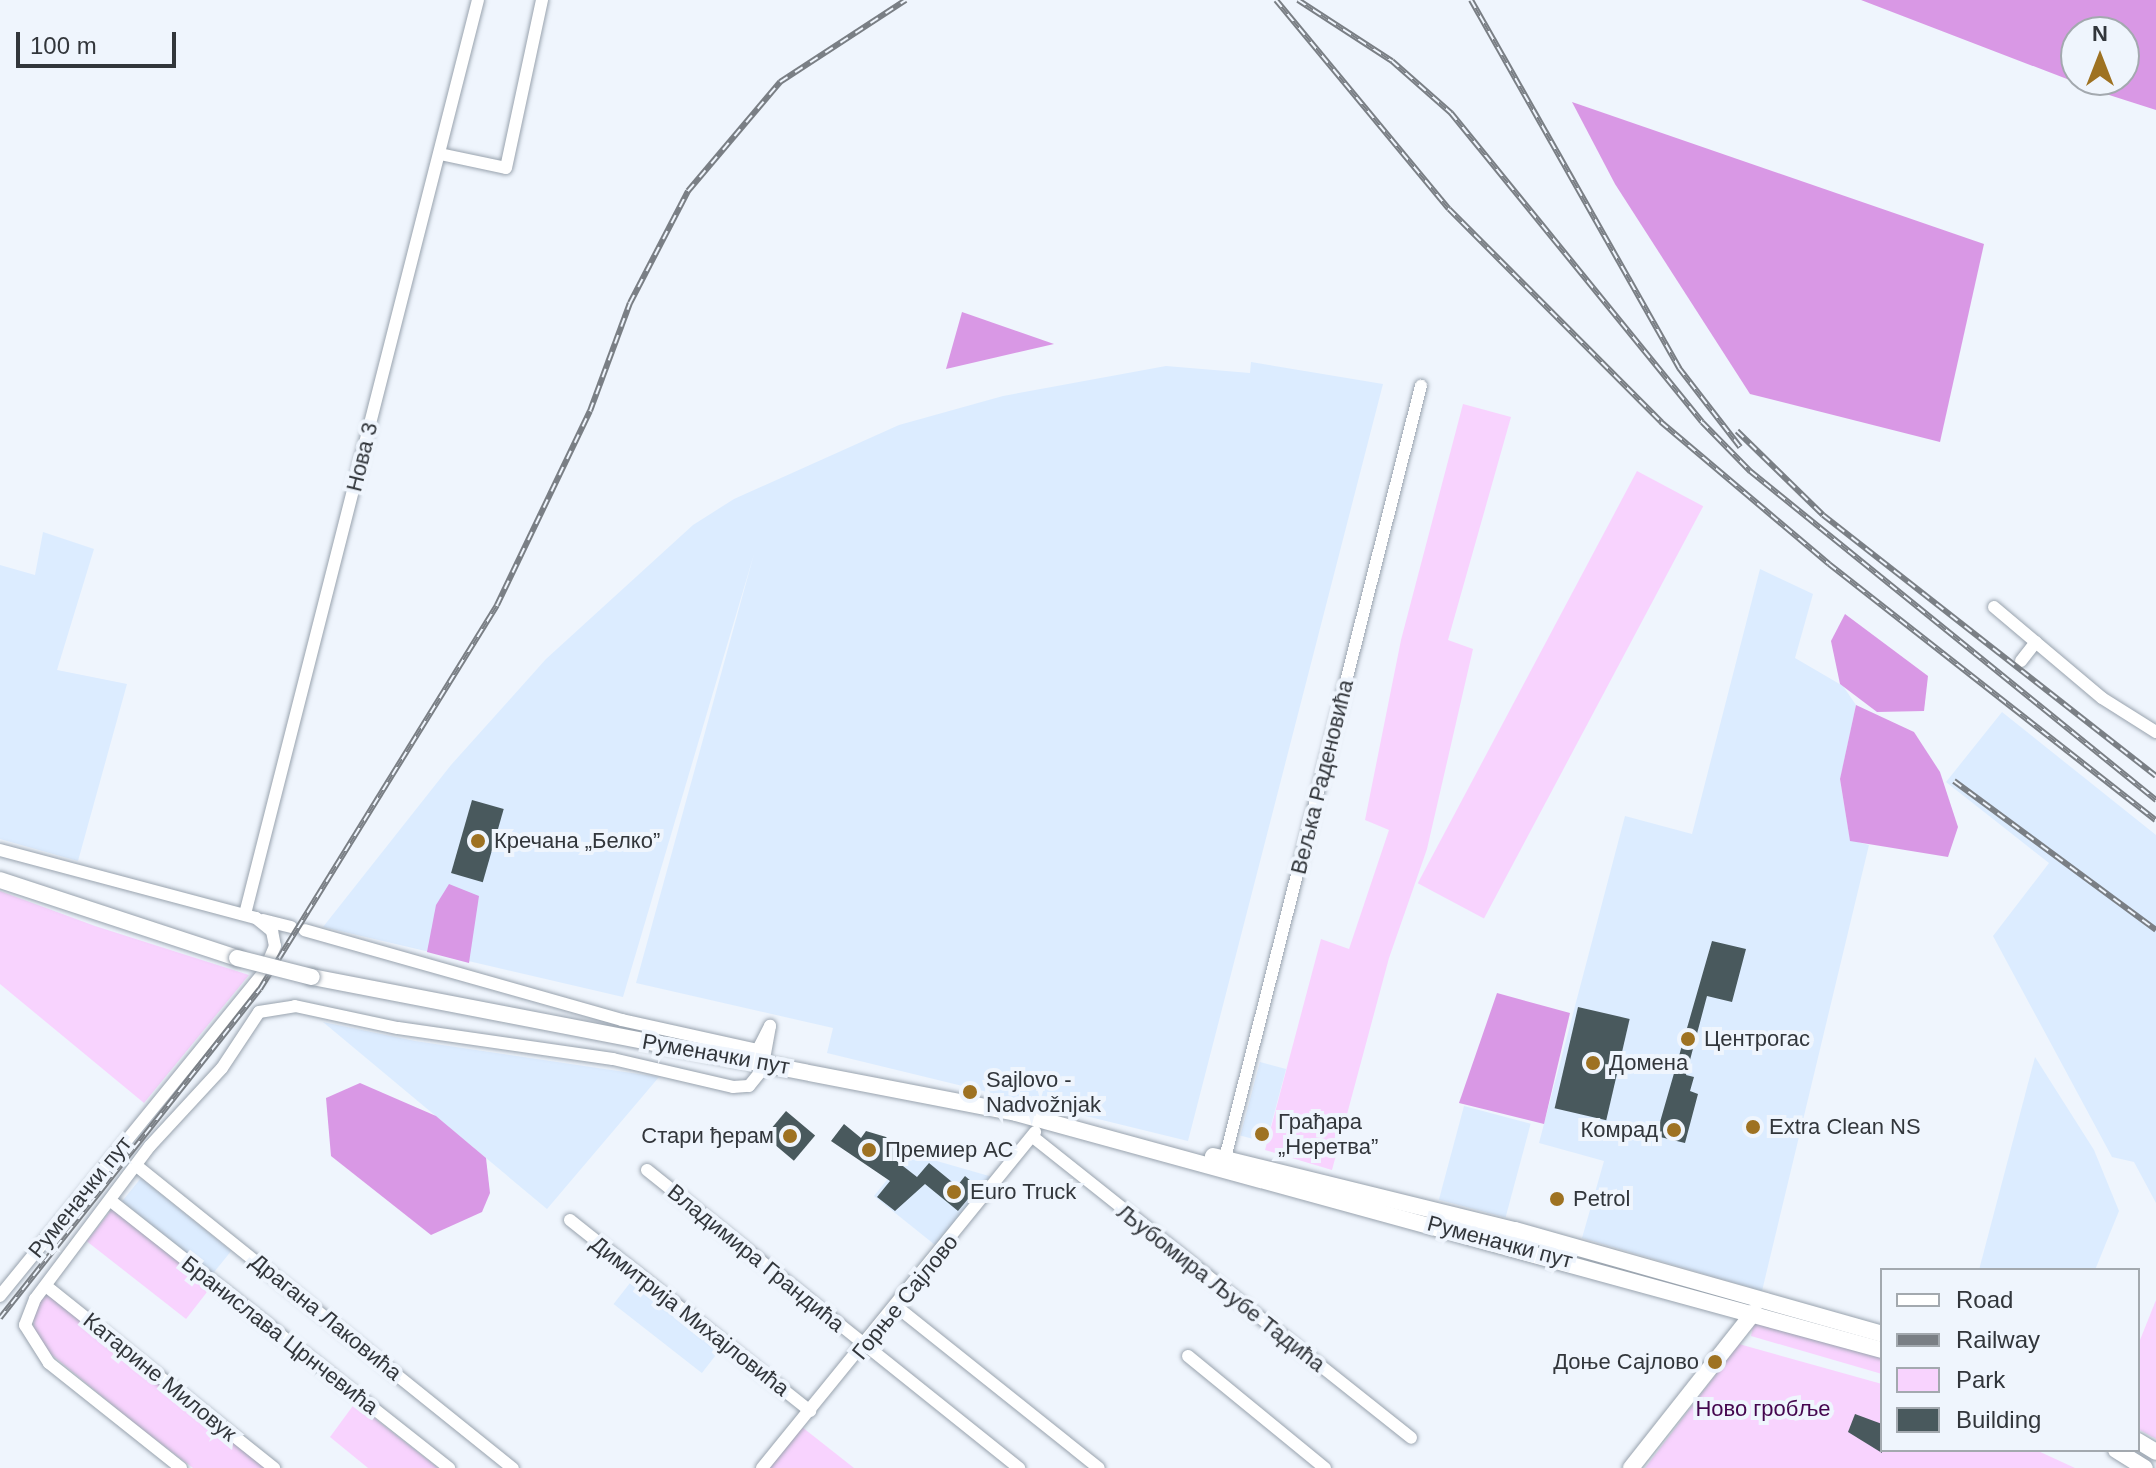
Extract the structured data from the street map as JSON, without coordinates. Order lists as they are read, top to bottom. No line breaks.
{"streets":{"main road":["Руменачки пут"],"street":["Нова 3","Вељка Раденовића","Владимира Грандића","Љубомира Љубе Тадића","Горње Сајлово","Димитрија Михајловића","Драгана Лаковића","Бранислава Црнчевића","Катарине Миловук"]},"crossings":[["Вељка Раденовића","Руменачки пут"],["Руменачки пут","Горње Сајлово"],["Владимира Грандића","Горње Сајлово"],["Љубомира Љубе Тадића","Горње Сајлово"],["Горње Сајлово","Димитрија Михајловића"]],"parks":["Ново гробље"],"places":["Кречана „Белко”","Центрогас","Домена","Sajlovo - Nadvožnjak","Extra Clean NS","Комрад","Грађара „Неретва”","Стари ђерам","Премиер АС","Euro Truck","Petrol","Доње Сајлово"],"legend":["Road","Railway","Park","Building"],"scale_bar":"100 m","north":"top"}
